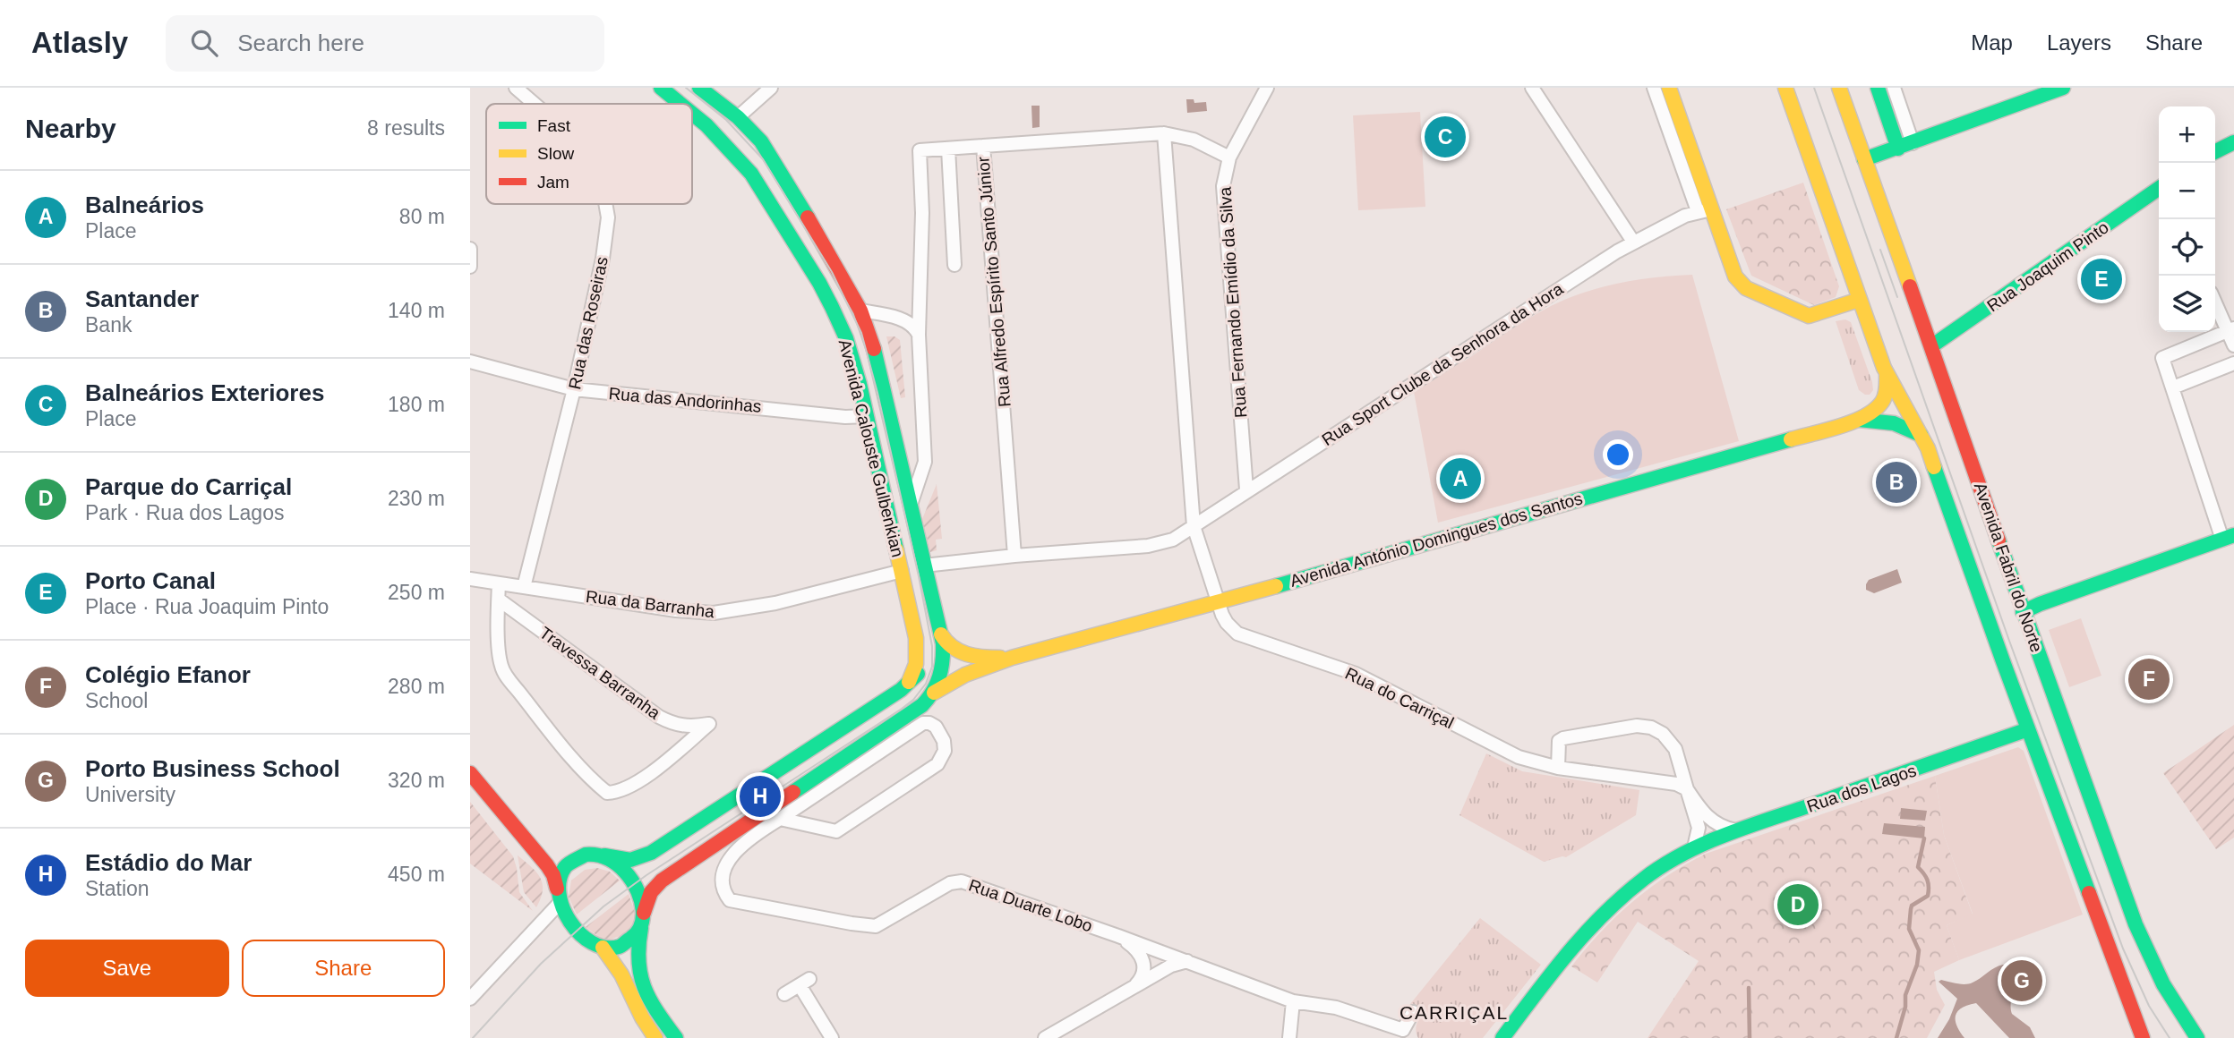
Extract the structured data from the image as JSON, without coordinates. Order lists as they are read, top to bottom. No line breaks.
{"streets":{"main road":["Rua Joaquim Pinto","Avenida Calouste Gulbenkian","Avenida António Domingues dos Santos","Avenida Fabril do Norte","Rua dos Lagos"],"street":["Rua Alfredo Espírito Santo Júnior","Rua Fernando Emídio da Silva","Rua das Roseiras","Rua Sport Clube da Senhora da Hora","Rua das Andorinhas","Rua da Barranha","Travessa Barranha","Rua do Carriçal","Rua Duarte Lobo"]},"crossings":[["Rua Joaquim Pinto","Avenida Fabril do Norte"],["Rua Alfredo Espírito Santo Júnior","Rua Fernando Emídio da Silva"],["Rua Fernando Emídio da Silva","Rua Sport Clube da Senhora da Hora"],["Rua das Roseiras","Rua das Andorinhas"],["Rua das Roseiras","Rua da Barranha"],["Rua das Andorinhas","Avenida Calouste Gulbenkian"],["Avenida Calouste Gulbenkian","Avenida António Domingues dos Santos"],["Avenida Calouste Gulbenkian","Rua da Barranha"],["Avenida António Domingues dos Santos","Rua do Carriçal"],["Avenida Fabril do Norte","Rua dos Lagos"]],"districts":["CARRIÇAL"],"legend":["Fast","Slow","Jam"],"page":{"header":"Atlasly","search":"Search here","nav":["Map","Layers","Share"],"heading":["Nearby","8 results"],"map_buttons":["+","−"],"pins":["C","E","A","B","F","H","D","G"],"list":[{"mark":"A","name":"Balneários","note":"Place","value":"80 m"},{"mark":"B","name":"Santander","note":"Bank","value":"140 m"},{"mark":"C","name":"Balneários Exteriores","note":"Place","value":"180 m"},{"mark":"D","name":"Parque do Carriçal","note":"Park · Rua dos Lagos","value":"230 m"},{"mark":"E","name":"Porto Canal","note":"Place · Rua Joaquim Pinto","value":"250 m"},{"mark":"F","name":"Colégio Efanor","note":"School","value":"280 m"},{"mark":"G","name":"Porto Business School","note":"University","value":"320 m"},{"mark":"H","name":"Estádio do Mar","note":"Station","value":"450 m"}],"buttons":["Save","Share"]}}
